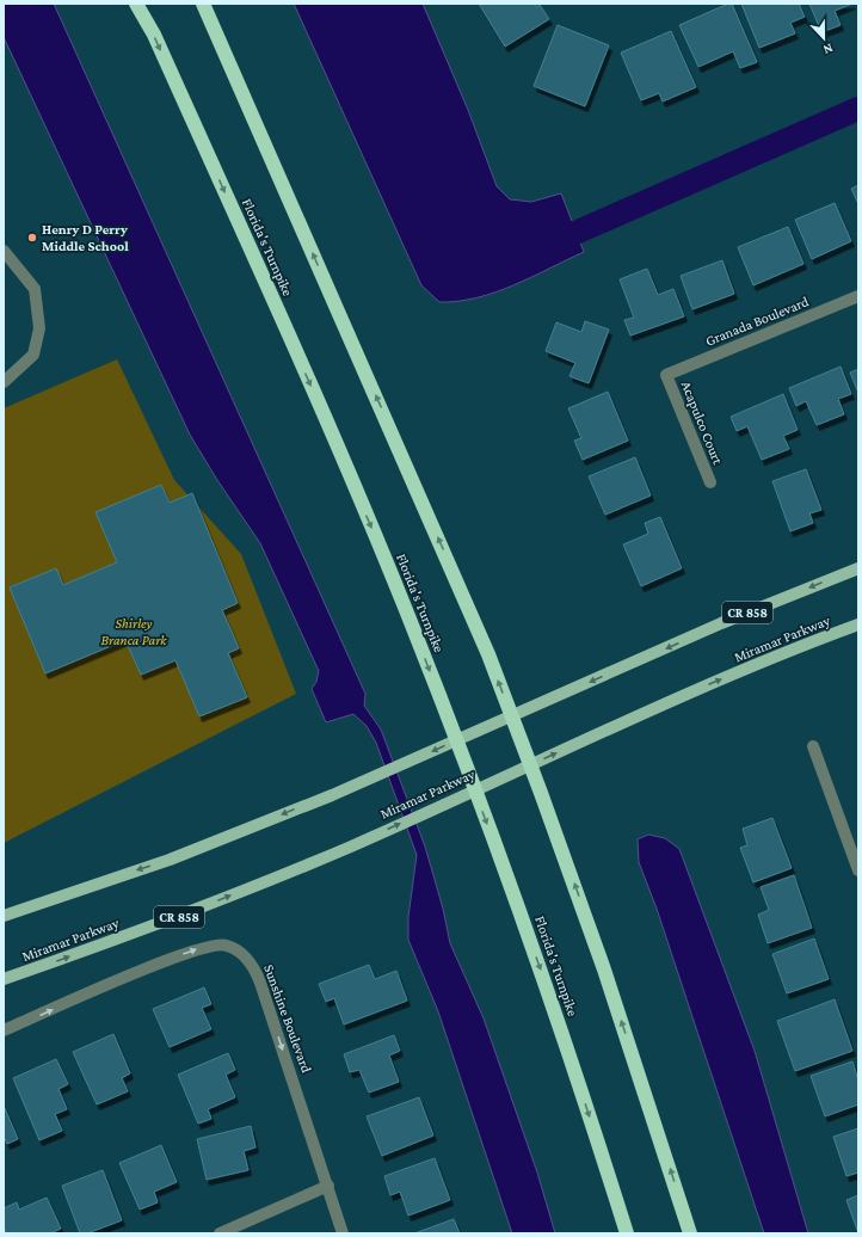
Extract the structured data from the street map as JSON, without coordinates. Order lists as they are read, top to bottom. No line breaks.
{"streets":{"highway":["Florida's Turnpike"],"main road":["CR 858","Miramar Parkway"],"street":["Granada Boulevard","Acapulco Court","Sunshine Boulevard"]},"crossings":[["Granada Boulevard","Acapulco Court"]],"parks":["Shirley Branca Park"],"places":["Henry D Perry Middle School"],"north":"bottom"}
